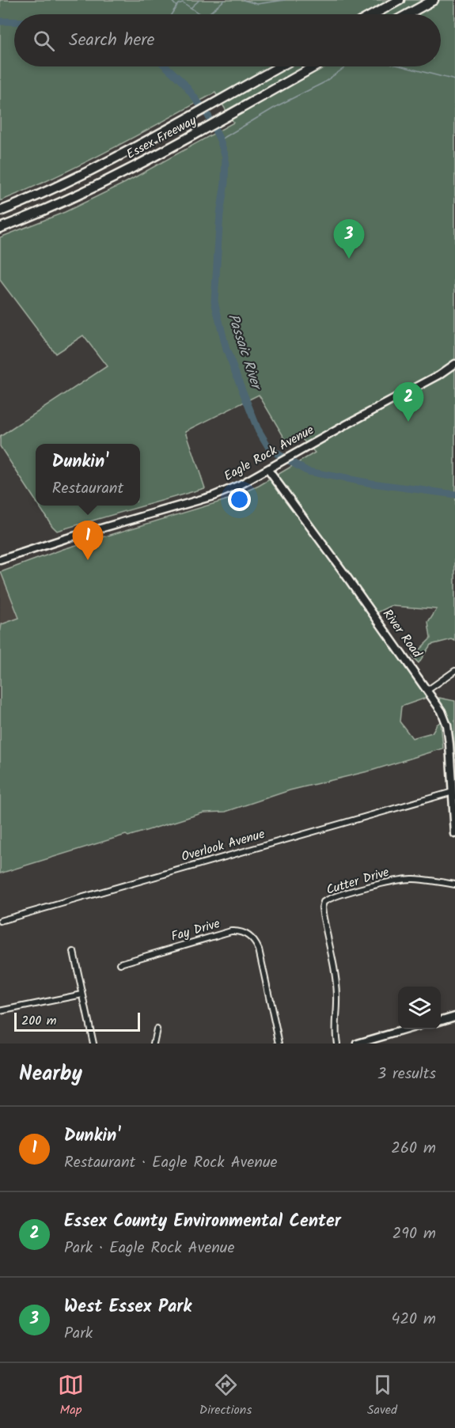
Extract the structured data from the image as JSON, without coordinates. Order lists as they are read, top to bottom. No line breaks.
{"streets":{"highway":["Essex Freeway"],"street":["Eagle Rock Avenue","River Road","Overlook Avenue","Cutter Drive","Fay Drive"]},"crossings":[["Eagle Rock Avenue","River Road"],["River Road","Overlook Avenue"]],"water":["Passaic River"],"scale_bar":"200 m","page":{"search":"Search here","pins":["3","2","1"],"popup":["Dunkin'","Restaurant"],"scale":"200 m","heading":["Nearby","3 results"],"list":[{"mark":"1","name":"Dunkin'","note":"Restaurant · Eagle Rock Avenue","value":"260 m"},{"mark":"2","name":"Essex County Environmental Center","note":"Park · Eagle Rock Avenue","value":"290 m"},{"mark":"3","name":"West Essex Park","note":"Park","value":"420 m"}],"nav":["Map","Directions","Saved"]}}
